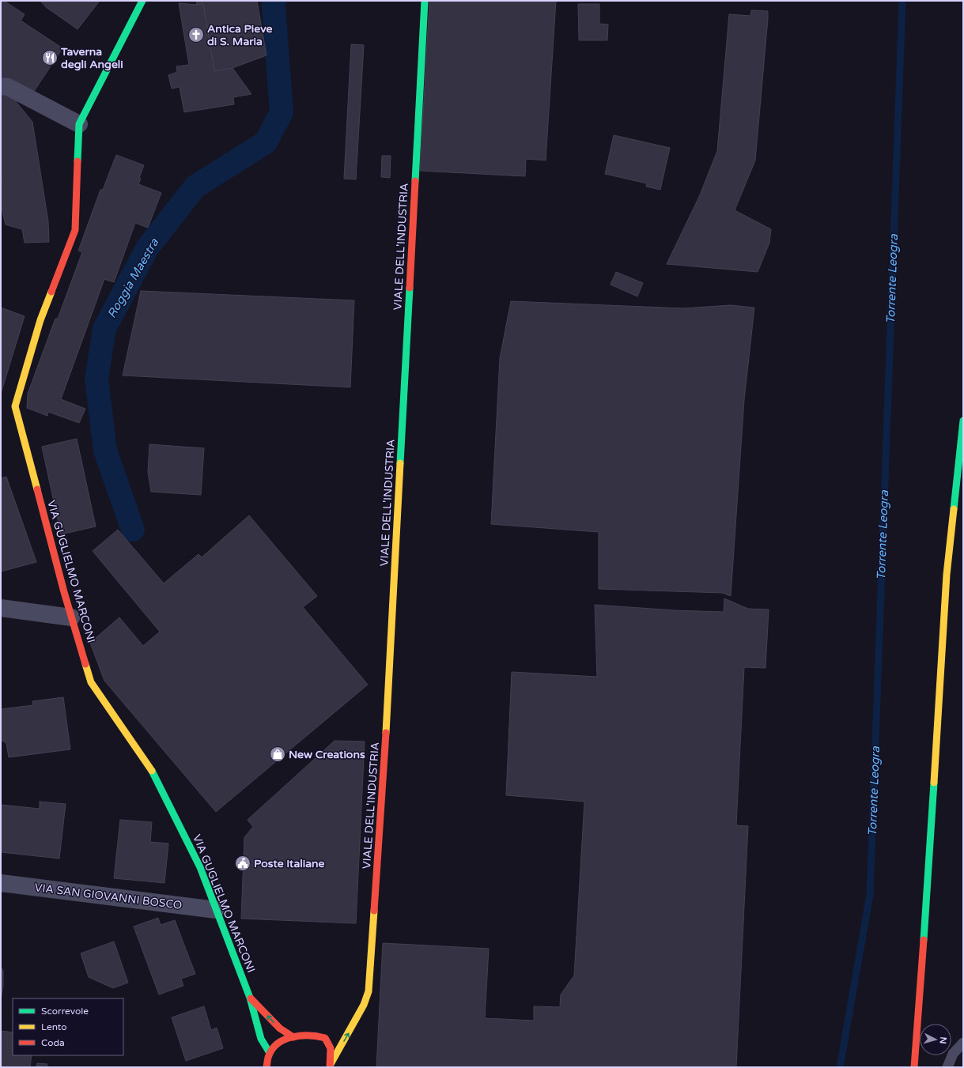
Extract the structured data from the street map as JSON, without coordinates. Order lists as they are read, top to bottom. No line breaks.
{"streets":{"street":["VIALE DELL'INDUSTRIA","VIA GUGLIELMO MARCONI","VIA SAN GIOVANNI BOSCO"]},"crossings":[["VIA GUGLIELMO MARCONI","VIA SAN GIOVANNI BOSCO"]],"water":["Roggia Maestra","Torrente Leogra"],"places":{"church":["Antica Pieve di S. Maria"],"restaurant":["Taverna degli Angeli"],"shop":["New Creations"],"public building":["Poste Italiane"]},"legend":["Scorrevole","Lento","Coda"],"north":"right"}
